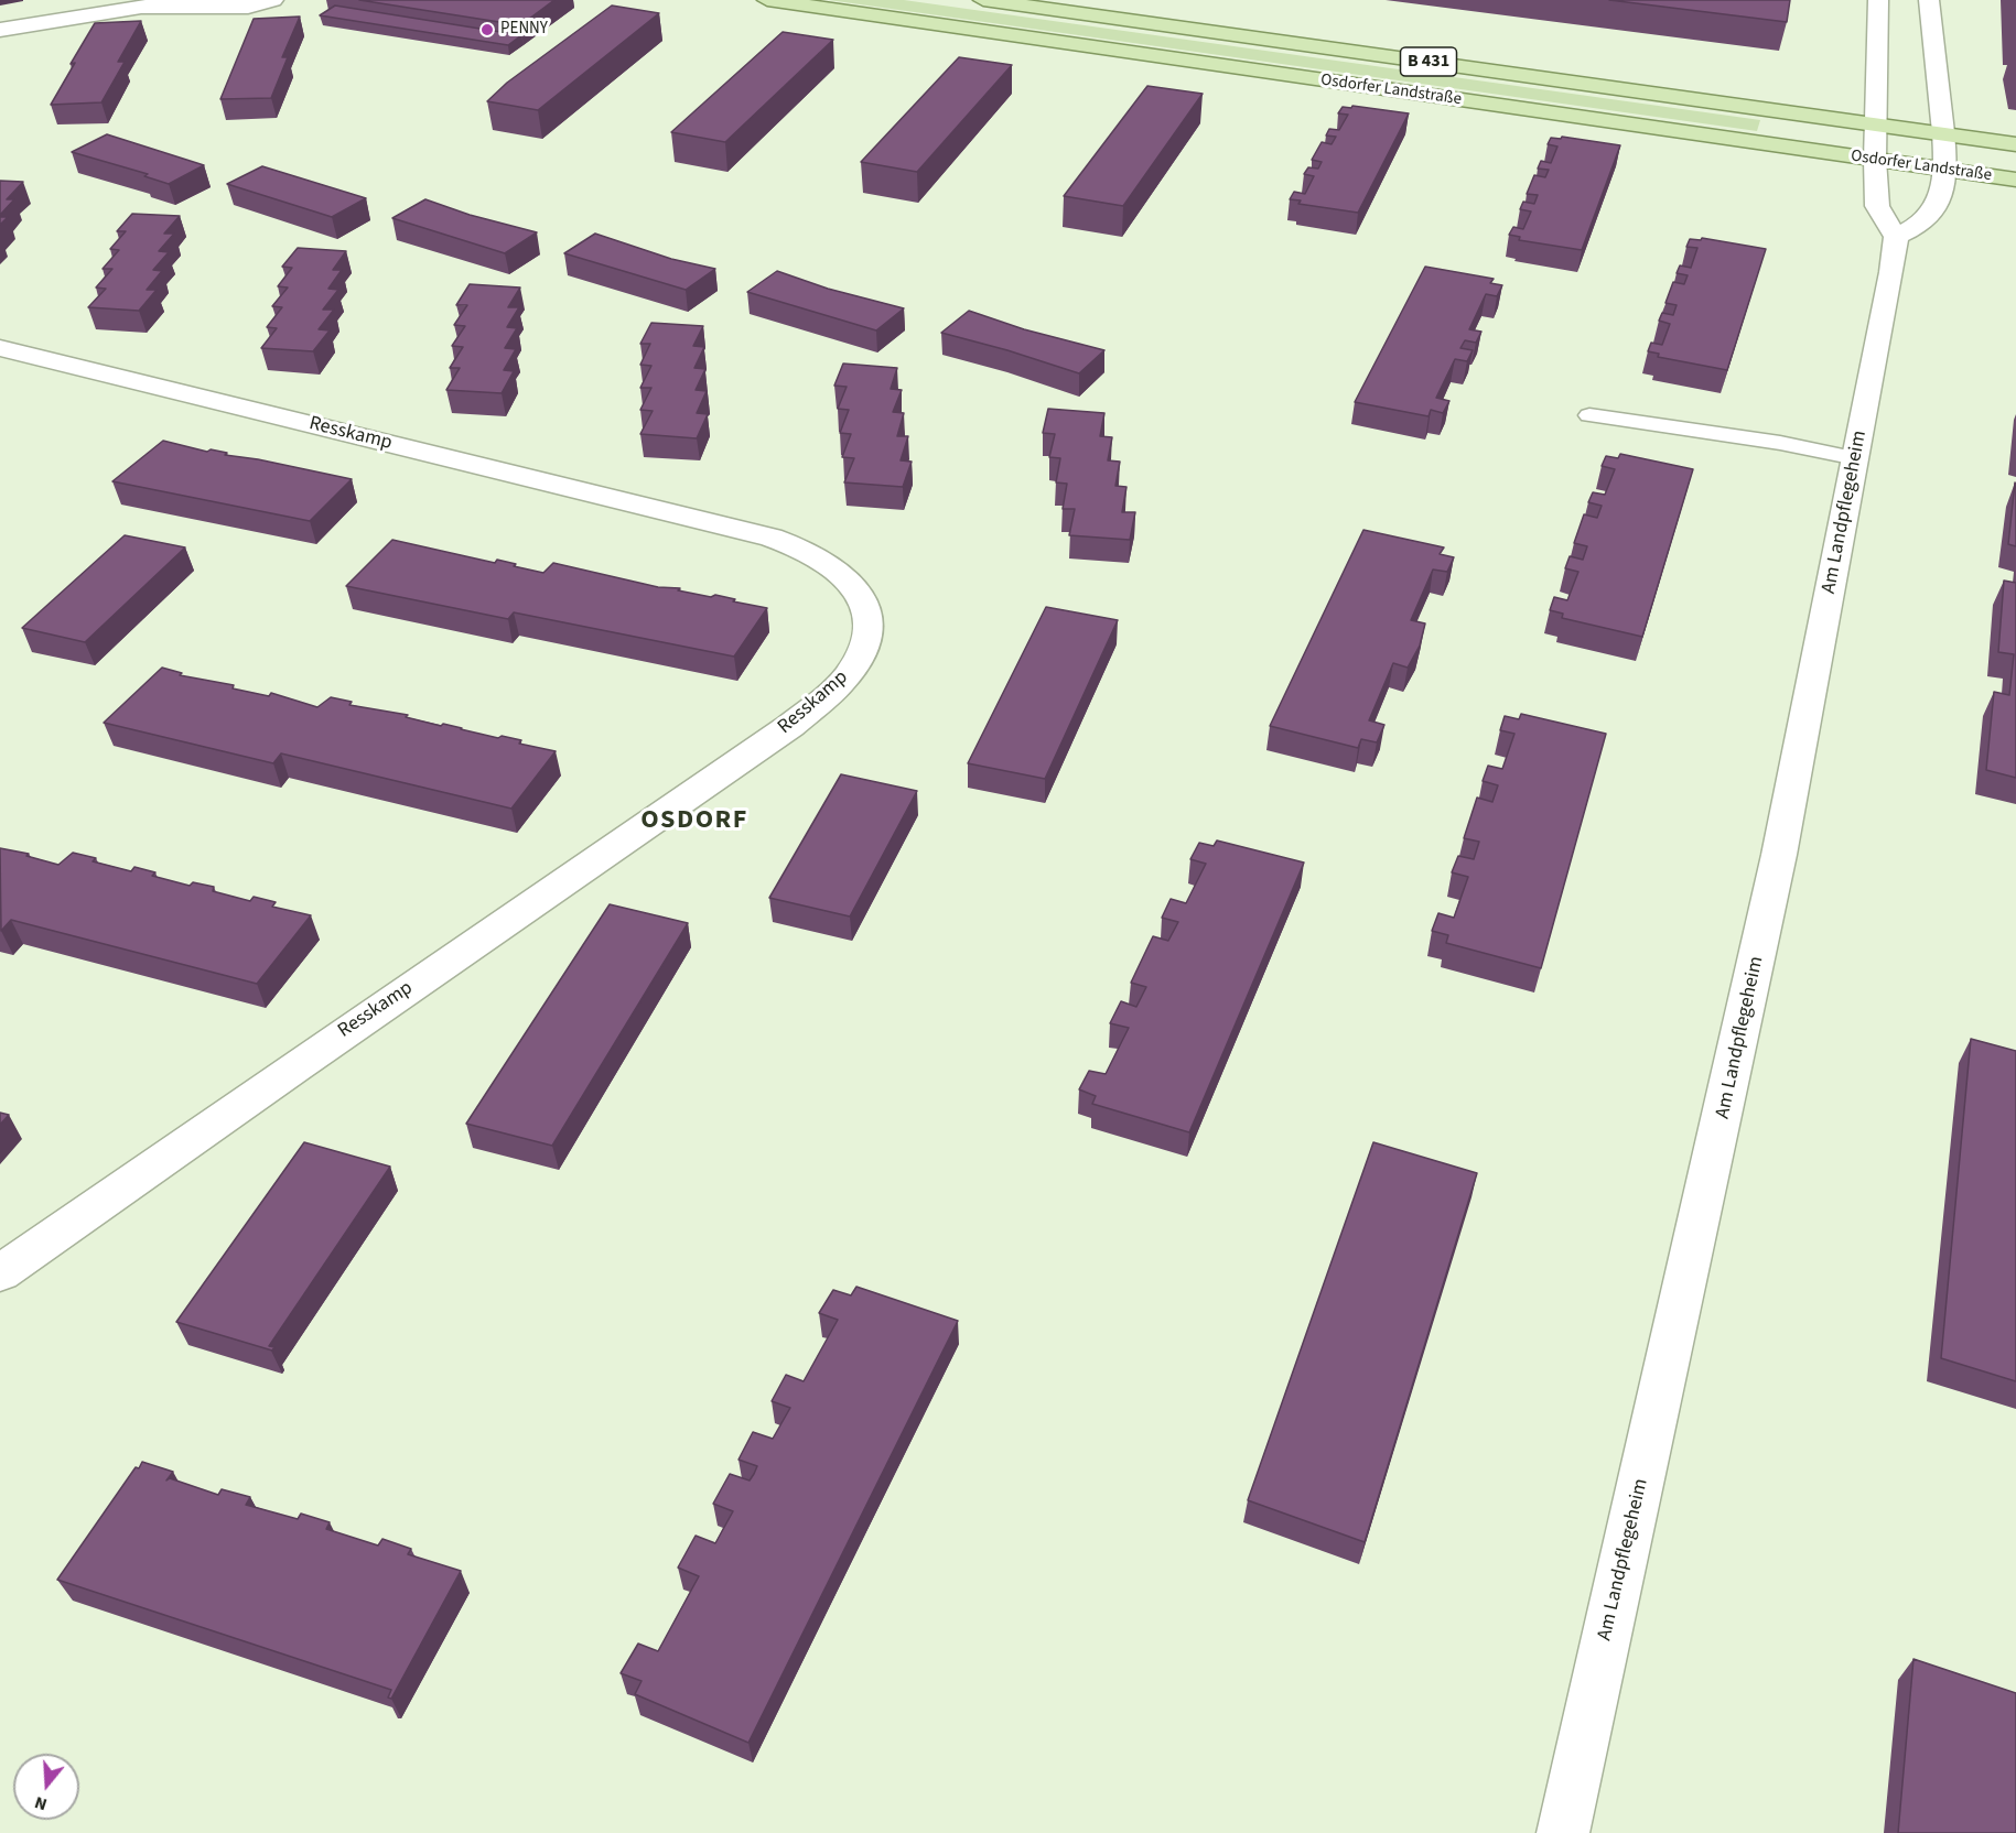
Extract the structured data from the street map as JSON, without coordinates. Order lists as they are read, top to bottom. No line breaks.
{"streets":{"main road":["B 431","Osdorfer Landstraße"],"street":["Resskamp","Am Landpflegeheim"]},"districts":["OSDORF"],"places":["PENNY"],"north":"bottom"}
